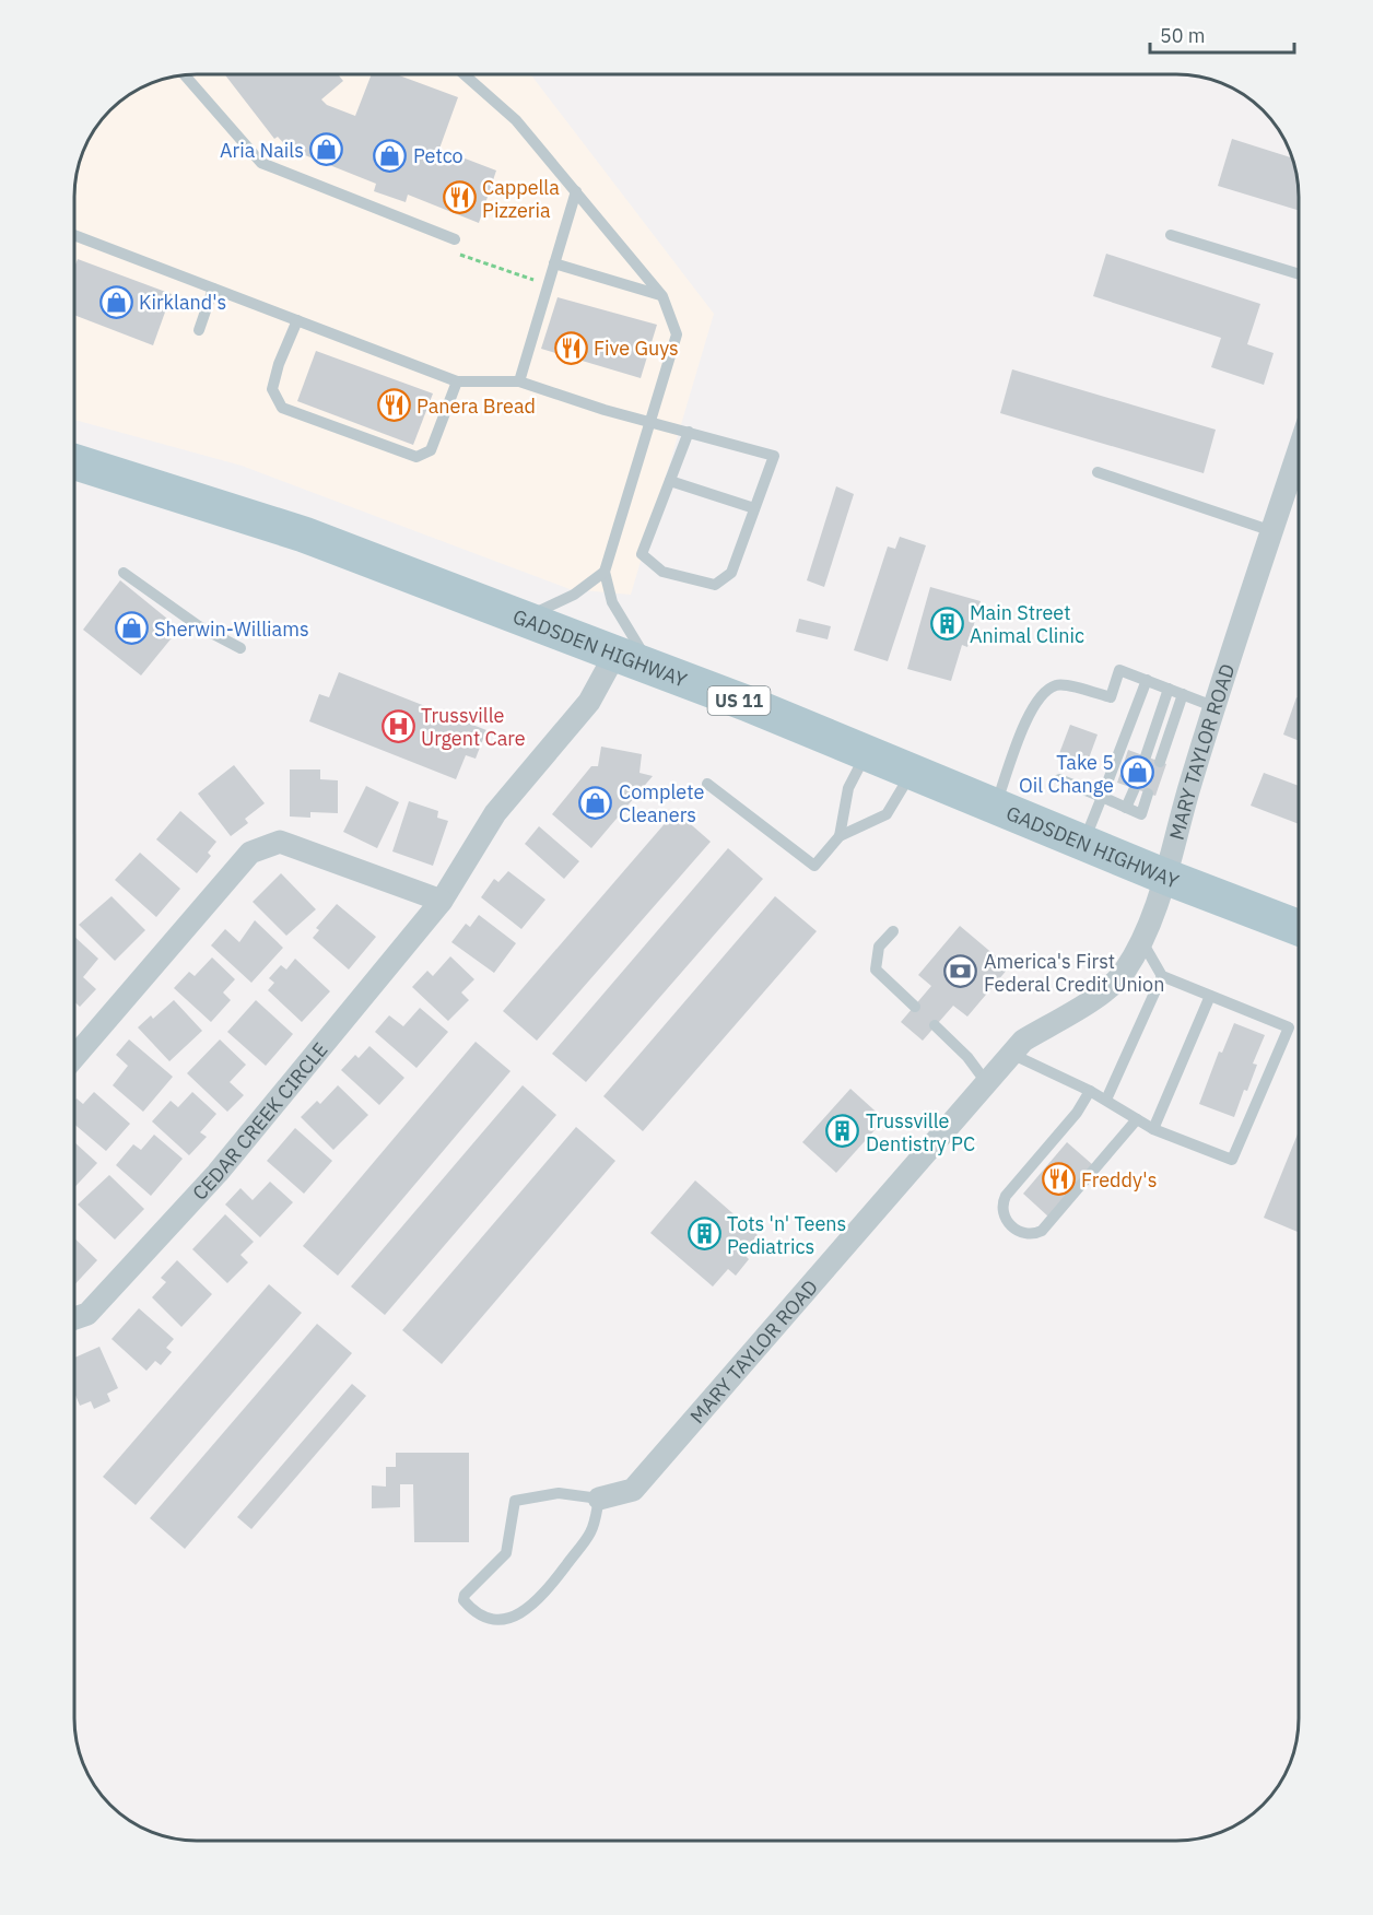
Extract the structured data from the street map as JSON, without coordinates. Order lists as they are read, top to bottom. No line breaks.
{"streets":{"main road":["GADSDEN HIGHWAY","US 11"],"street":["MARY TAYLOR ROAD","CEDAR CREEK CIRCLE"]},"crossings":[["GADSDEN HIGHWAY","MARY TAYLOR ROAD"],["GADSDEN HIGHWAY","CEDAR CREEK CIRCLE"]],"places":{"shop":["Aria Nails","Petco","Kirkland's","Sherwin-Williams","Take 5 Oil Change","Complete Cleaners"],"restaurant":["Cappella Pizzeria","Five Guys","Panera Bread","Freddy's"],"building":["Main Street Animal Clinic","Trussville Dentistry PC","Tots 'n' Teens Pediatrics"],"hospital":["Trussville Urgent Care"],"bank":["America's First Federal Credit Union"]},"scale_bar":"50 m"}
